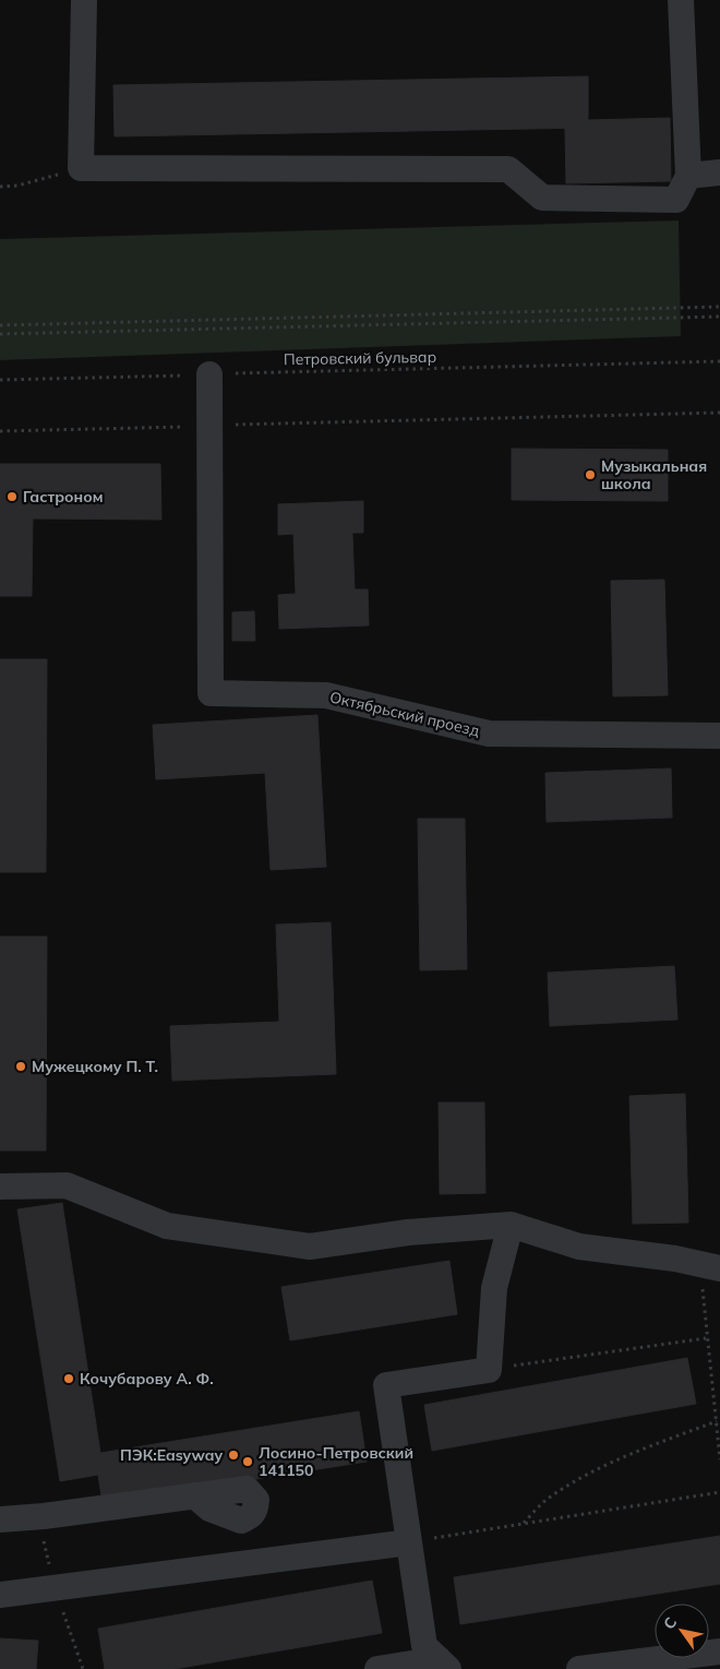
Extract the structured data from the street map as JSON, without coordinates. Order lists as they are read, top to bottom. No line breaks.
{"streets":{"lane":["Октябрьский проезд"],"path":["Петровский бульвар"]},"crossings":[["Петровский бульвар","Октябрьский проезд"]],"places":["Музыкальная школа","Гастроном","Мужецкому П. Т.","Кочубарову А. Ф.","ПЭК:Easyway","Лосино-Петровский 141150"],"north":"top left"}
